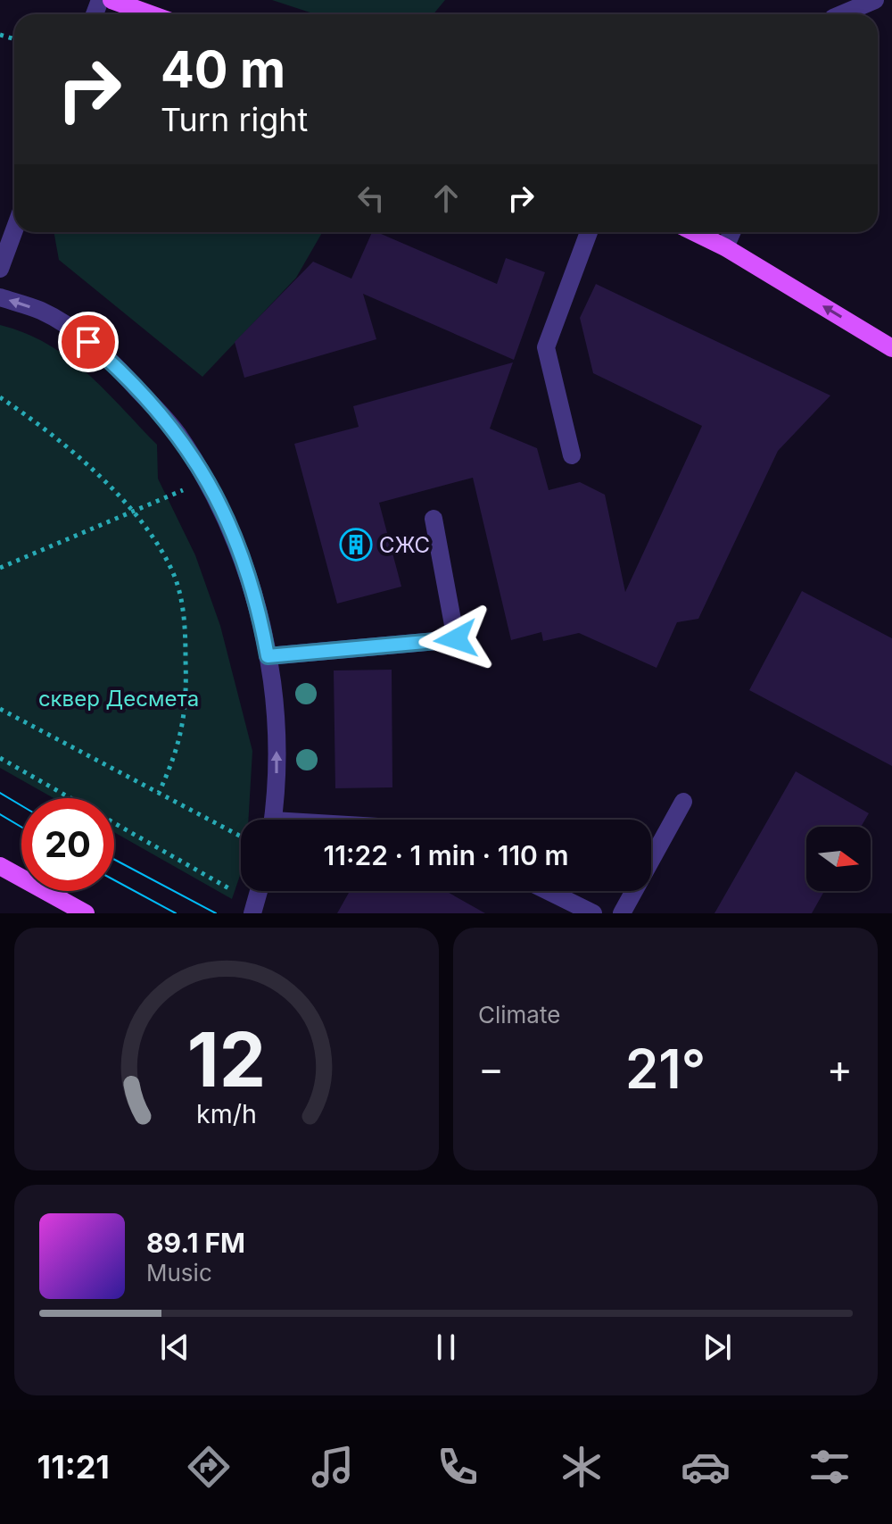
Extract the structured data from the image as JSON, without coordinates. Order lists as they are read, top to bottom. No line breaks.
{"parks":["сквер Десмета"],"places":{"building":["СЖС"]},"north":"right","page":{"turn":["40 m","Turn right"],"limit":"20","trip":"11:22 · 1 min · 110 m","tile":"Climate","heat":["−","21°","+"],"song":["89.1 FM","Music"],"tabs":"11:21","gauge":["12","km/h"]}}
